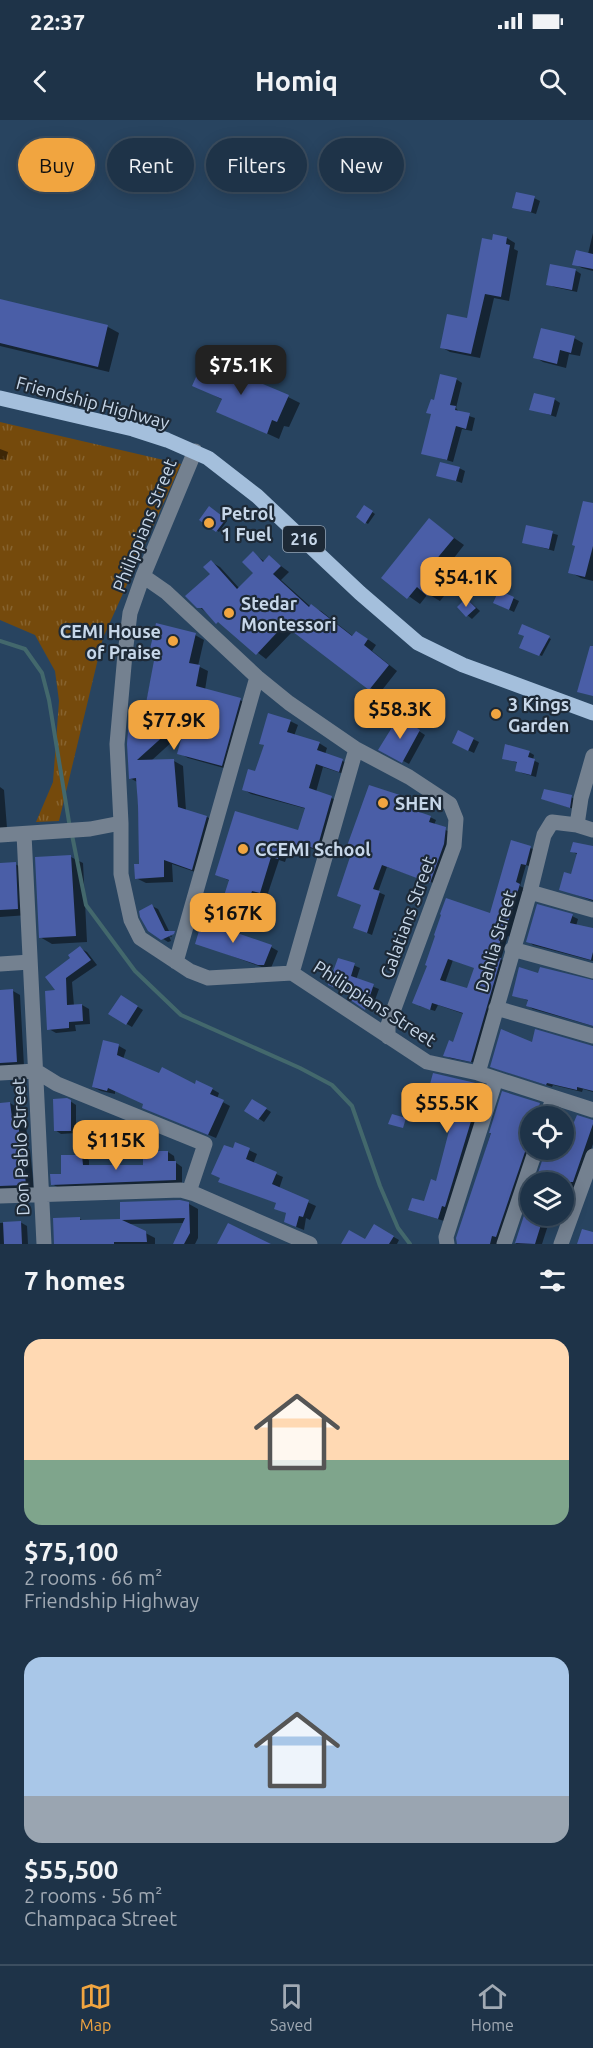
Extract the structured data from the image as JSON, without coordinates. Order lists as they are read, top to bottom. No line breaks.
{"streets":{"main road":["Friendship Highway","216"],"street":["Philippians Street","Galatians Street","Dahlia Street","Don Pablo Street"]},"crossings":[["Friendship Highway","Philippians Street"],["Philippians Street","Galatians Street"],["Philippians Street","Dahlia Street"]],"places":["Petrol 1 Fuel","Stedar Montessori","CEMI House of Praise","3 Kings Garden","SHEN","CCEMI School"],"page":{"status":"22:37","header":"Homiq","chip":["Buy","Rent","Filters","New"],"price":["$75.1K","$54.1K","$58.3K","$77.9K","$167K","$55.5K","$115K"],"heading":"7 homes","list":[{"name":"$75,100","note":"2 rooms · 66 m² · Friendship Highway"},{"name":"$55,500","note":"2 rooms · 56 m² · Champaca Street"}],"tabs":["Map","Saved","Home"]}}
